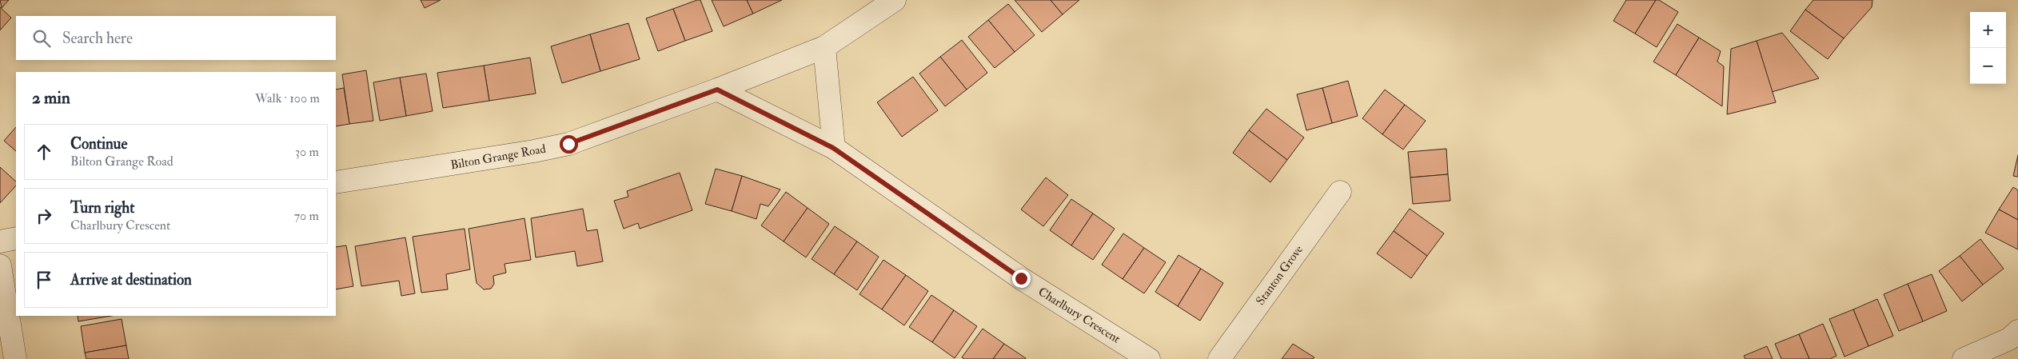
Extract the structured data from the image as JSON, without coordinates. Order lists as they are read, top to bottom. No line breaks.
{"streets":{"street":["Bilton Grange Road","Stanton Grove","Charlbury Crescent"]},"crossings":[["Bilton Grange Road","Charlbury Crescent"]],"page":{"map_buttons":["+","−"],"search":"Search here","heading":["2 min","Walk · 100 m"],"list":[["Continue","Bilton Grange Road","30 m"],["Turn right","Charlbury Crescent","70 m"],"Arrive at destination"]}}
